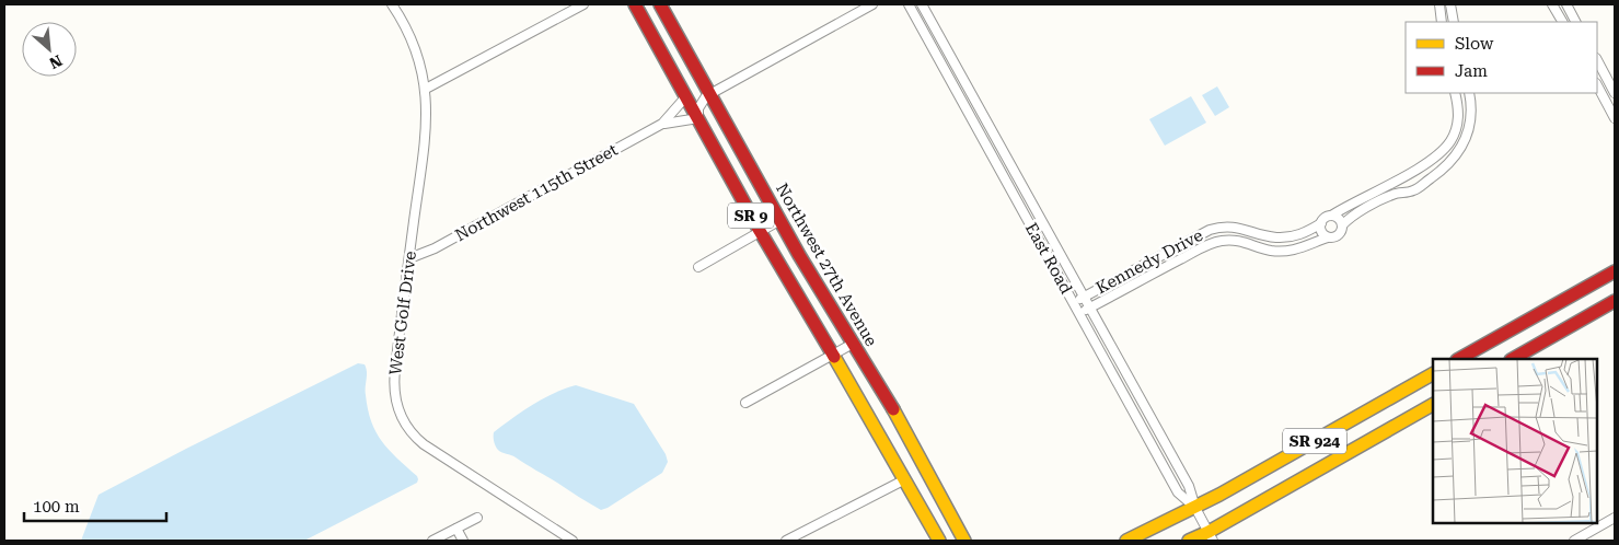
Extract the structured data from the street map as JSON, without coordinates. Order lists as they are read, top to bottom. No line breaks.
{"streets":{"main road":["SR 9","Northwest 27th Avenue","SR 924"],"street":["Northwest 115th Street","East Road","Kennedy Drive","West Golf Drive"]},"crossings":[["Northwest 115th Street","SR 9"],["Northwest 115th Street","West Golf Drive"],["East Road","Kennedy Drive"],["East Road","SR 924"]],"legend":["Slow","Jam"],"scale_bar":"100 m","north":"bottom right"}
